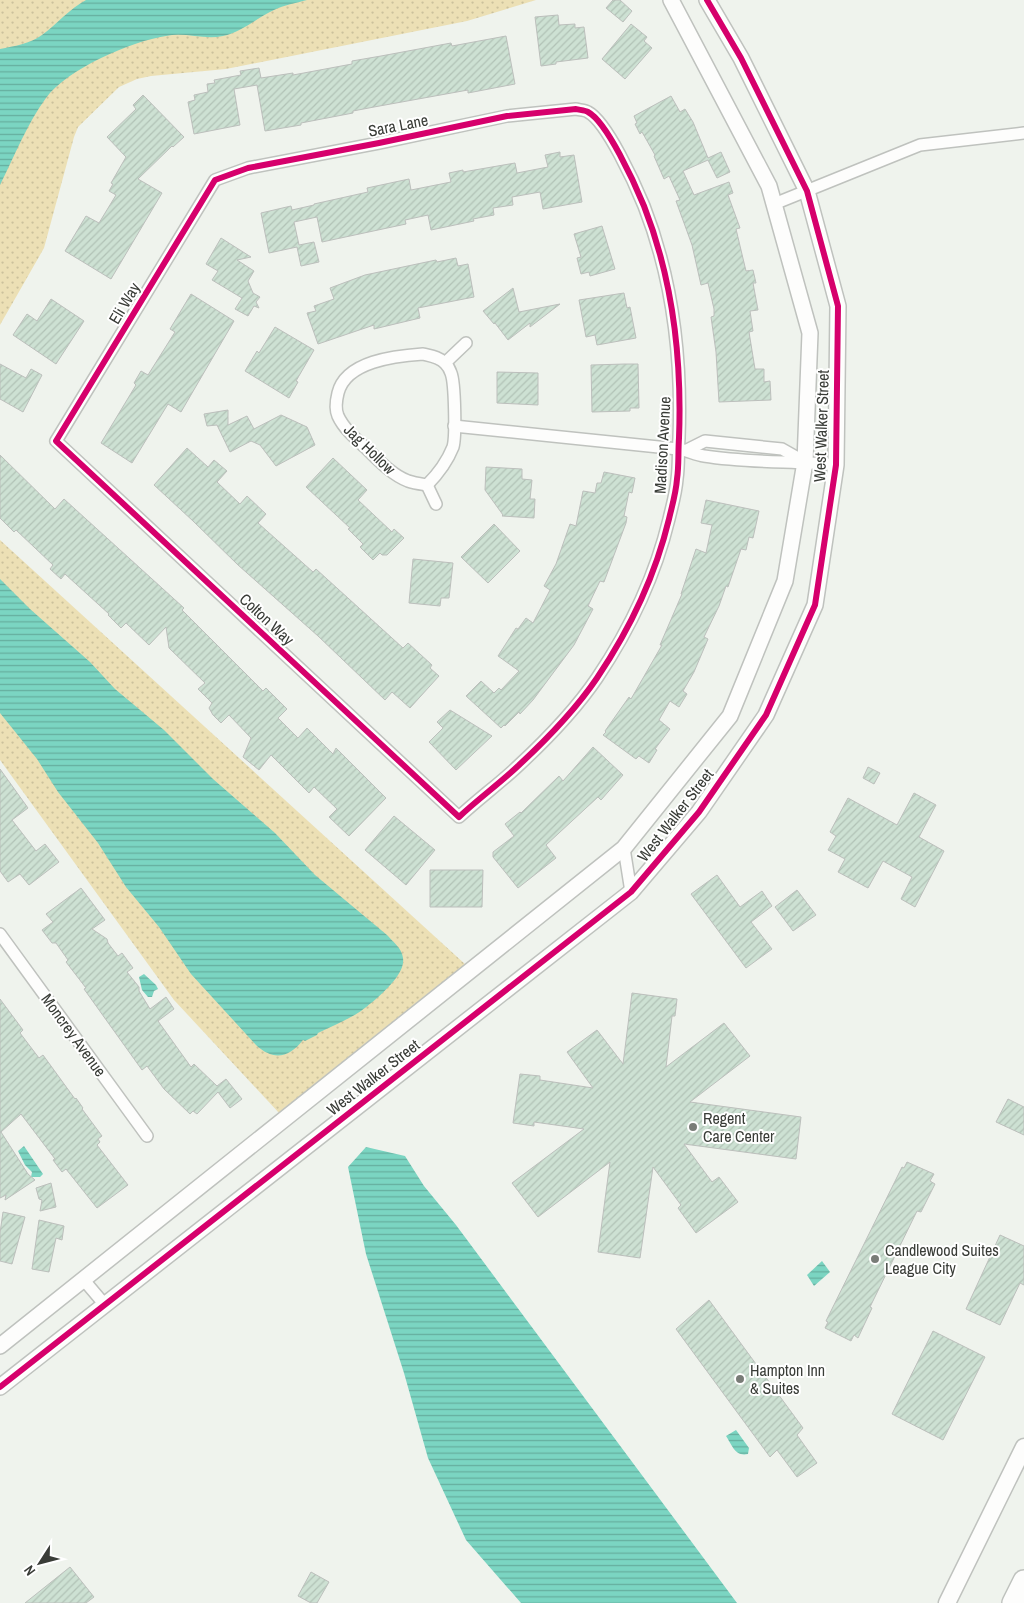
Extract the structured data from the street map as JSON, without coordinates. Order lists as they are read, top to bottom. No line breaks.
{"streets":{"street":["Sara Lane","Eli Way","West Walker Street","Madison Avenue","Jag Hollow","Colton Way","Moncrey Avenue"]},"crossings":[["Sara Lane","Eli Way"],["Sara Lane","Madison Avenue"],["Eli Way","Colton Way"],["Madison Avenue","Colton Way"]],"places":["Regent Care Center","Candlewood Suites League City","Hampton Inn & Suites"],"north":"bottom left"}
